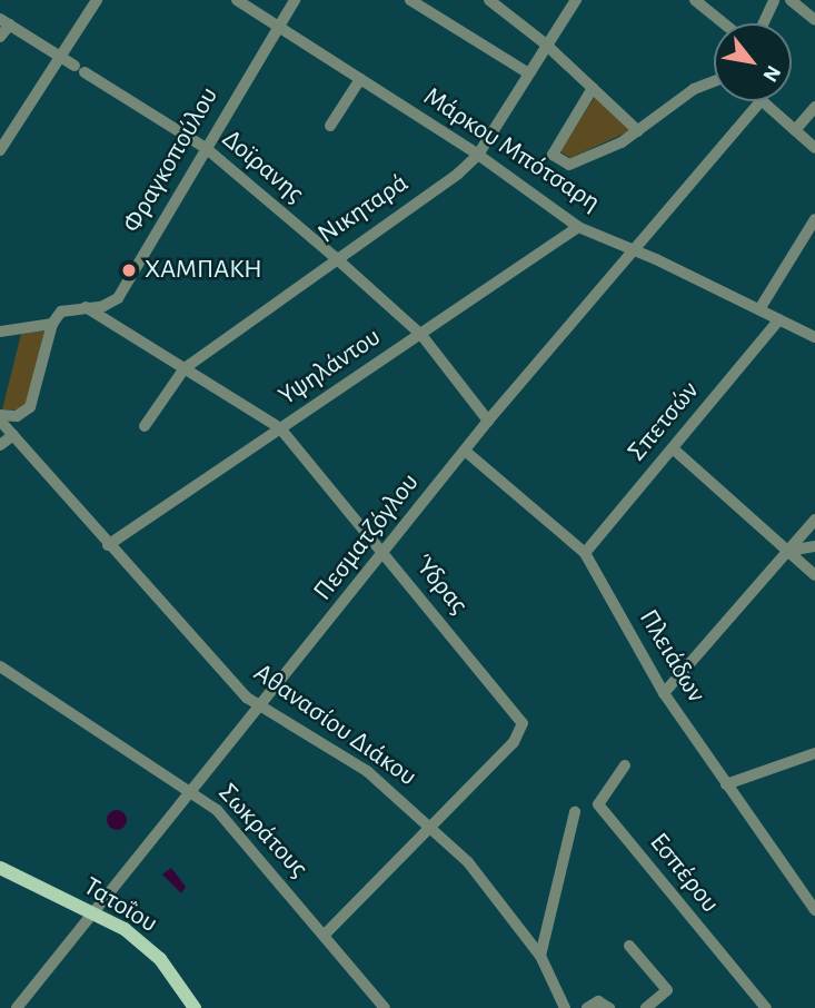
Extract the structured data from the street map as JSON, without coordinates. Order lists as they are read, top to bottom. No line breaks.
{"streets":{"main road":["Τατοΐου"],"street":["Μάρκου Μπότσαρη","Φραγκοπούλου","Δοϊρανης","Νικηταρά","Υψηλάντου","Σπετσών","Πεσματζόγλου","Ύδρας","Πλειάδων","Αθανασίου Διάκου","Σωκράτους","Εσπέρου"]},"crossings":[["Μάρκου Μπότσαρη","Φραγκοπούλου"],["Μάρκου Μπότσαρη","Νικηταρά"],["Μάρκου Μπότσαρη","Υψηλάντου"],["Μάρκου Μπότσαρη","Σπετσών"],["Μάρκου Μπότσαρη","Πεσματζόγλου"],["Φραγκοπούλου","Δοϊρανης"],["Φραγκοπούλου","Ύδρας"],["Δοϊρανης","Νικηταρά"],["Δοϊρανης","Υψηλάντου"],["Δοϊρανης","Πεσματζόγλου"],["Νικηταρά","Ύδρας"],["Υψηλάντου","Ύδρας"],["Υψηλάντου","Αθανασίου Διάκου"],["Σπετσών","Πλειάδων"],["Πεσματζόγλου","Ύδρας"],["Πεσματζόγλου","Πλειάδων"],["Πεσματζόγλου","Αθανασίου Διάκου"],["Πεσματζόγλου","Σωκράτους"],["Πεσματζόγλου","Τατοΐου"],["Ύδρας","Αθανασίου Διάκου"],["Ύδρας","Σωκράτους"]],"places":["ΧΑΜΠΑΚΗ"],"north":"bottom right"}
